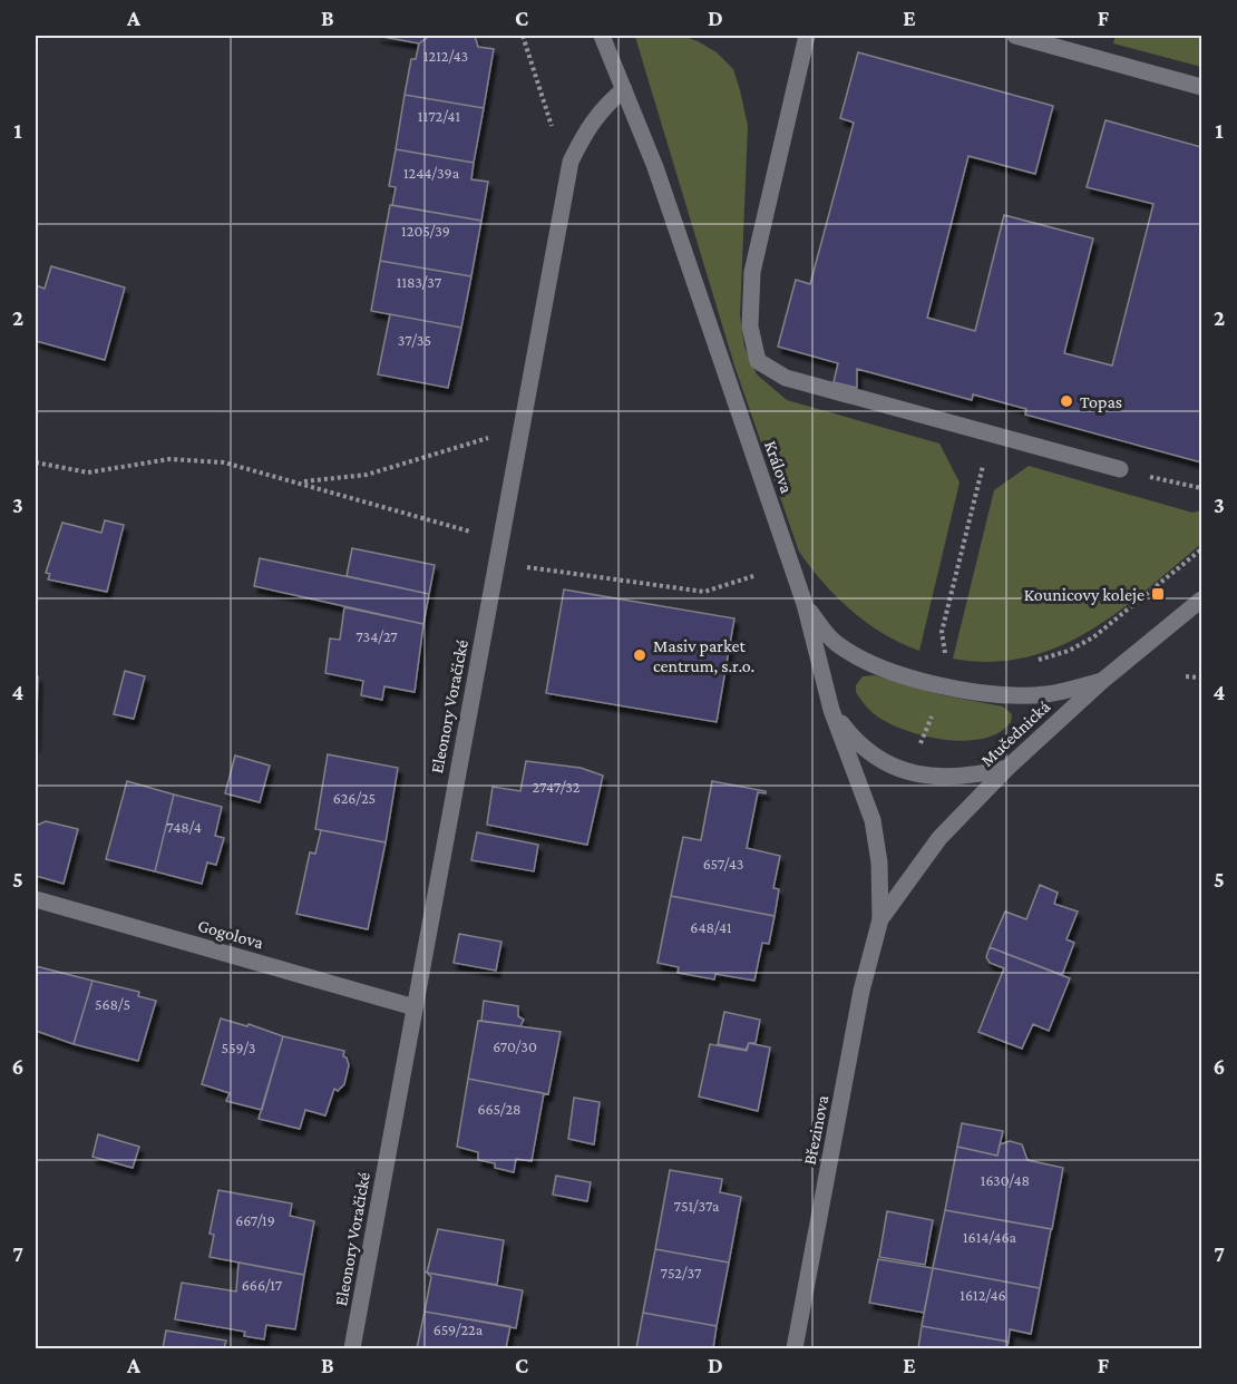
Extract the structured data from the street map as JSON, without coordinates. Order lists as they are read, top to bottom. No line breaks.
{"streets":{"street":["Králova","Eleonory Voračické","Mučednická","Gogolova","Březinova"]},"crossings":[["Králova","Eleonory Voračické"],["Králova","Mučednická"],["Králova","Březinova"],["Eleonory Voračické","Gogolova"],["Mučednická","Březinova"]],"places":{"other":["Topas","Masiv parket centrum, s.r.o."],"transit":["Kounicovy koleje"]},"house_numbers":["1212/43","1172/41","1244/39a","1205/39","1183/37","37/35","734/27","2747/32","626/25","748/4","657/43","648/41","568/5","670/30","559/3","665/28","1630/48","751/37a","667/19","1614/46a","752/37","666/17","1612/46","659/22a"],"grid":{"columns":["A","B","C","D","E","F"],"rows":["1","2","3","4","5","6","7"]}}
